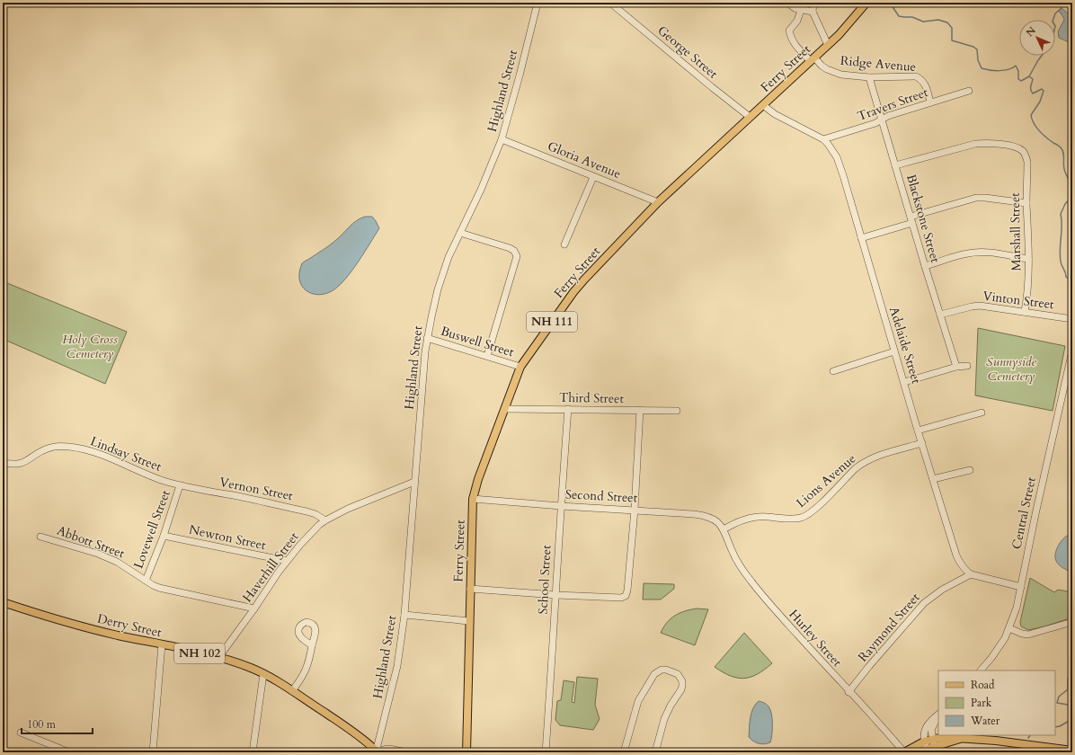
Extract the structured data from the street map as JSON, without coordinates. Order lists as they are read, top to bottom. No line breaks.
{"streets":{"main road":["Ferry Street","NH 111","Derry Street","NH 102"],"street":["George Street","Ridge Avenue","Highland Street","Travers Street","Gloria Avenue","Blackstone Street","Marshall Street","Vinton Street","Buswell Street","Adelaide Street","Third Street","Lindsay Street","Lions Avenue","Vernon Street","Second Street","Central Street","Lovewell Street","Newton Street","Abbott Street","Haverhill Street","School Street","Raymond Street","Hurley Street"]},"crossings":[["George Street","Ferry Street"],["Ridge Avenue","Ferry Street"],["Ridge Avenue","Travers Street"],["Ridge Avenue","Blackstone Street"],["Ferry Street","Gloria Avenue"],["Ferry Street","Buswell Street"],["Ferry Street","Adelaide Street"],["Ferry Street","Third Street"],["Ferry Street","Second Street"],["Highland Street","Gloria Avenue"],["Highland Street","Buswell Street"],["Highland Street","Haverhill Street"],["Highland Street","Derry Street"],["Travers Street","Blackstone Street"],["Travers Street","Adelaide Street"],["Blackstone Street","Marshall Street"],["Blackstone Street","Vinton Street"],["Marshall Street","Vinton Street"],["Adelaide Street","Lions Avenue"],["Adelaide Street","Raymond Street"],["Third Street","School Street"],["Lindsay Street","Vernon Street"],["Lindsay Street","Lovewell Street"],["Lions Avenue","Second Street"],["Lions Avenue","Hurley Street"],["Vernon Street","Lovewell Street"],["Vernon Street","Haverhill Street"],["Second Street","School Street"],["Second Street","Hurley Street"],["Lovewell Street","Newton Street"],["Lovewell Street","Abbott Street"],["Newton Street","Haverhill Street"],["Abbott Street","Haverhill Street"],["Haverhill Street","Derry Street"],["Raymond Street","Hurley Street"]],"parks":["Holy Cross Cemetery","Sunnyside Cemetery"],"legend":["Road","Park","Water"],"scale_bar":"100 m","north":"top left"}
